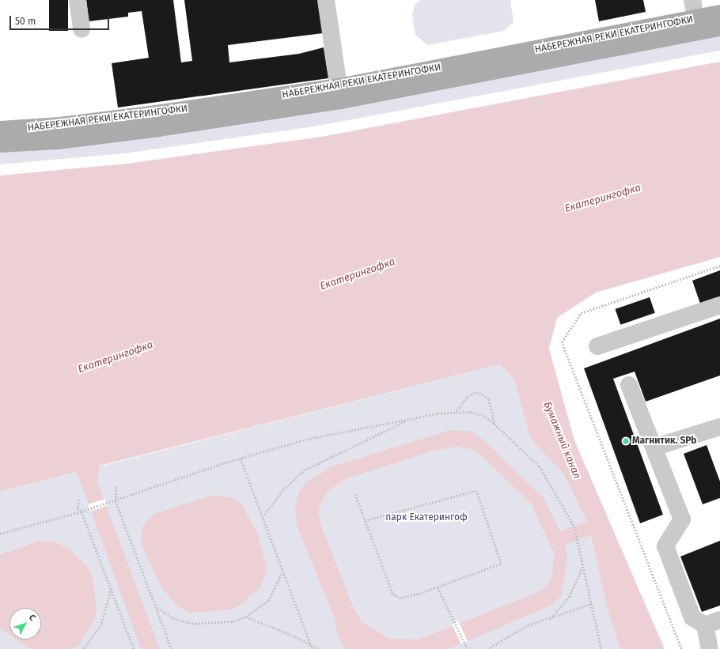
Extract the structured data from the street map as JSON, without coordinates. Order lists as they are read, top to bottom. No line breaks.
{"streets":{"main road":["НАБЕРЕЖНАЯ РЕКИ ЕКАТЕРИНГОФКИ"]},"water":["Екатерингофка","Бумажный канал"],"parks":["парк Екатерингоф"],"places":["Магнитик. SPb"],"scale_bar":"50 m","north":"top right"}
